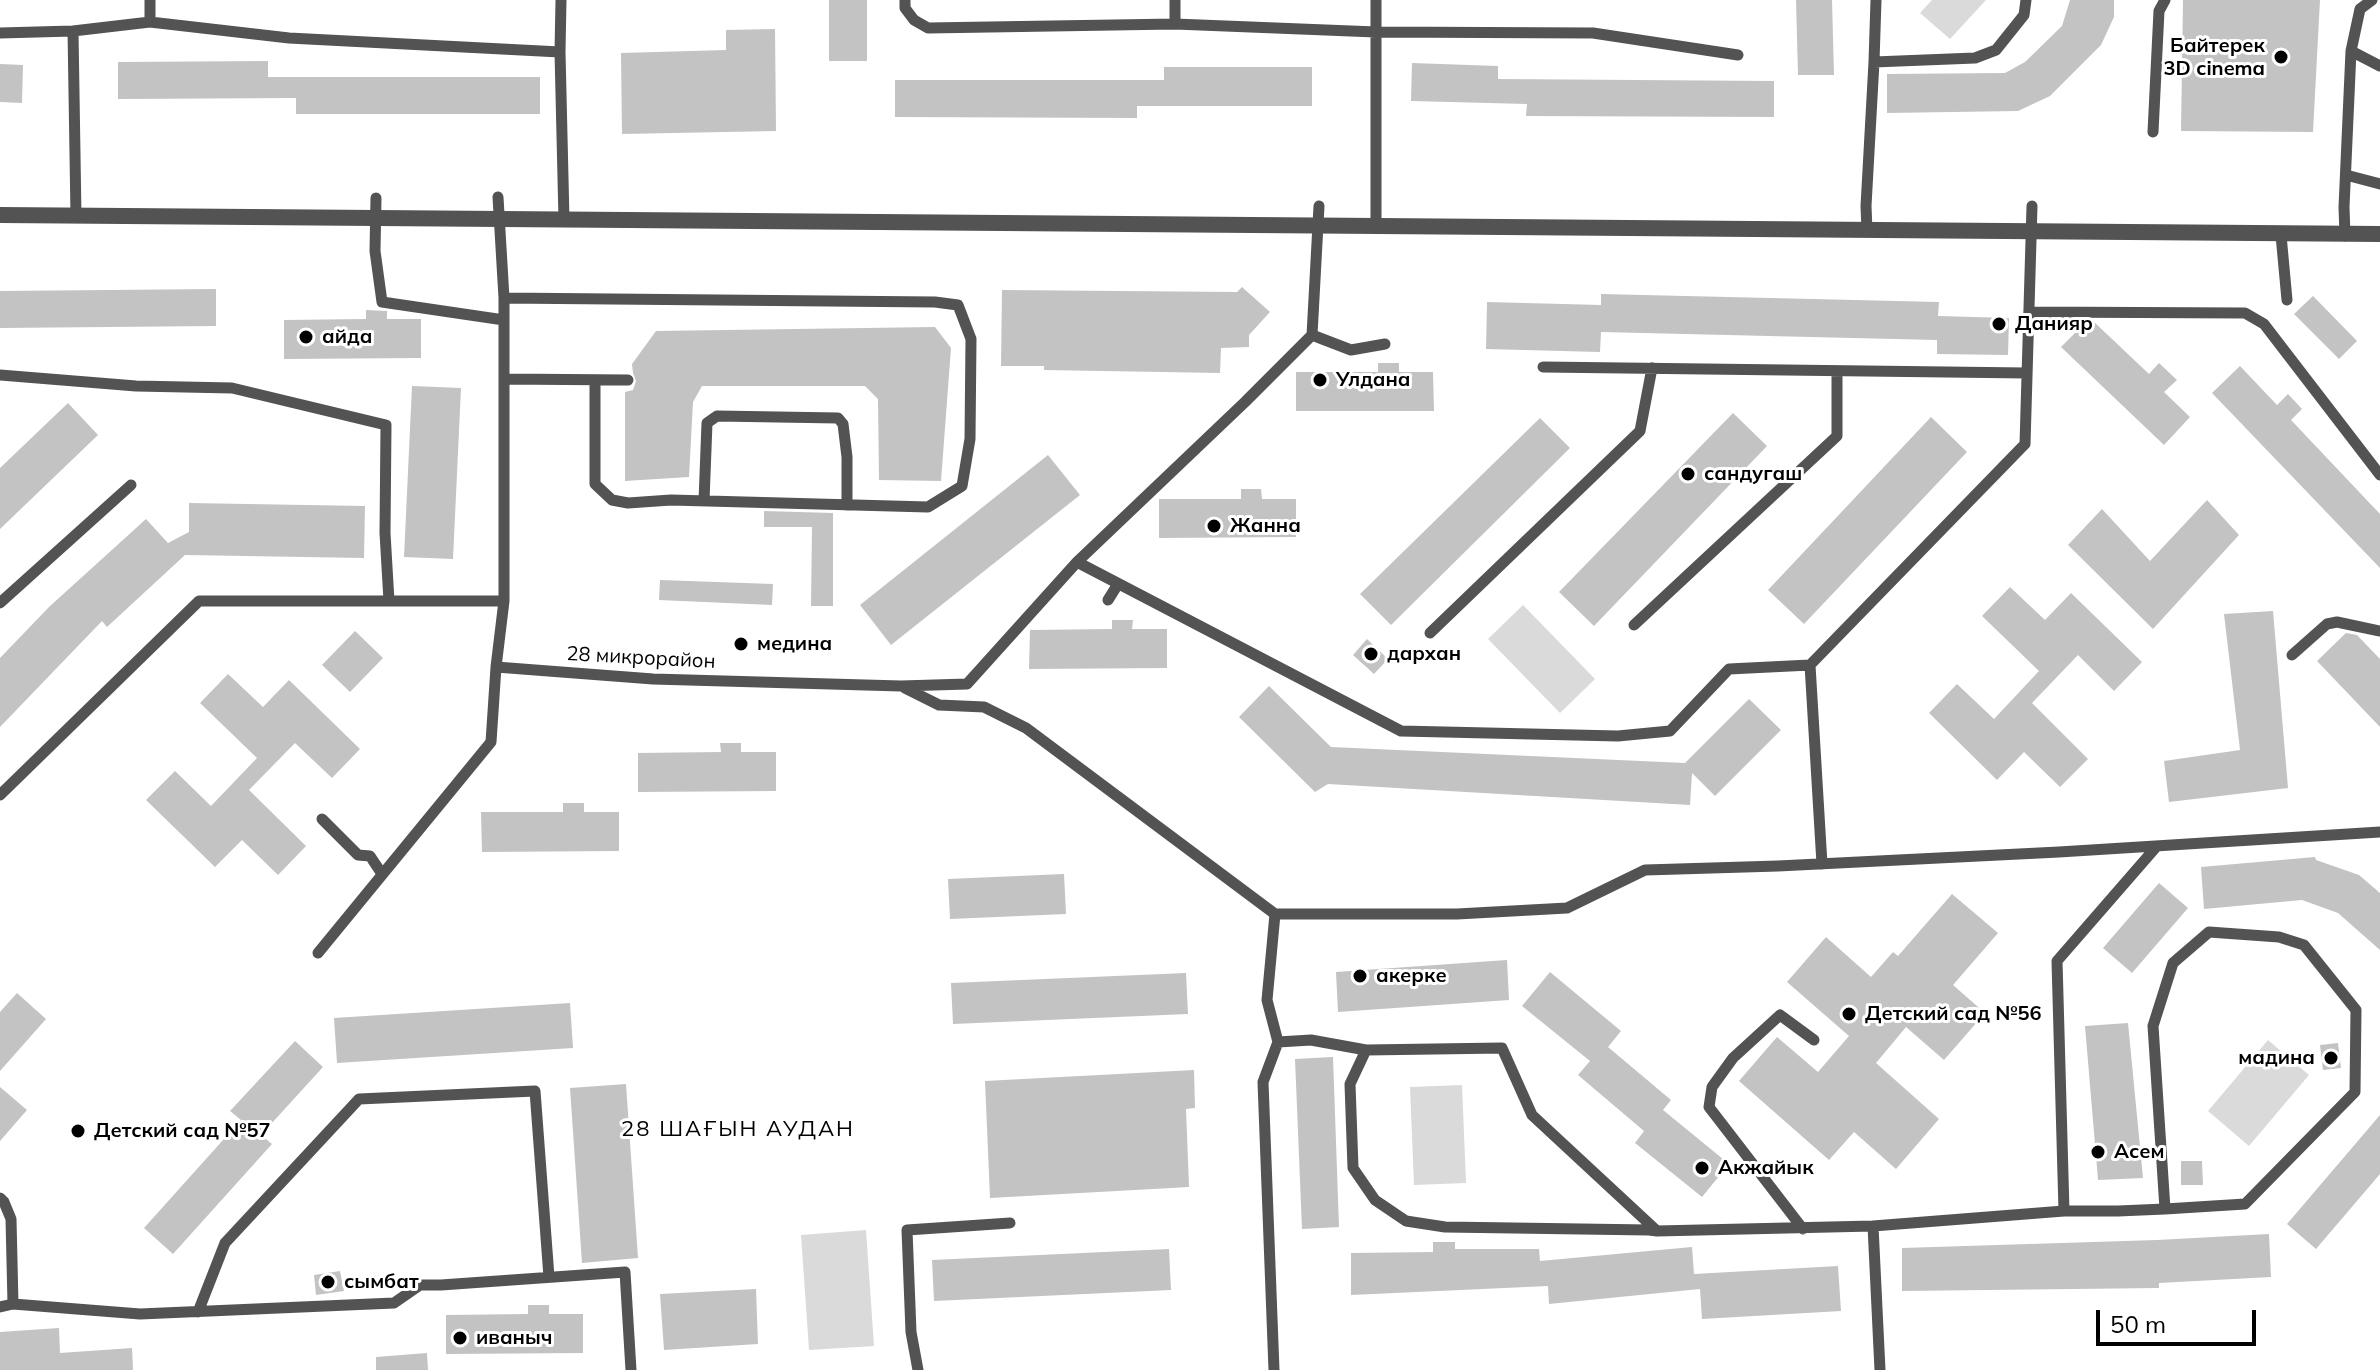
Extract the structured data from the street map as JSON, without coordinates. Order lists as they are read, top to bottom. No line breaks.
{"streets":{"lane":["28 микрорайон"]},"districts":["28 ШАҒЫН АУДАН"],"places":["Байтерек 3D cinema","Данияр","айда","Улдана","сандугаш","Жанна","медина","дархан","акерке","Детский сад №56","мадина","Детский сад №57","Асем","Акжайык","сымбат","иваныч"],"scale_bar":"50 m"}
